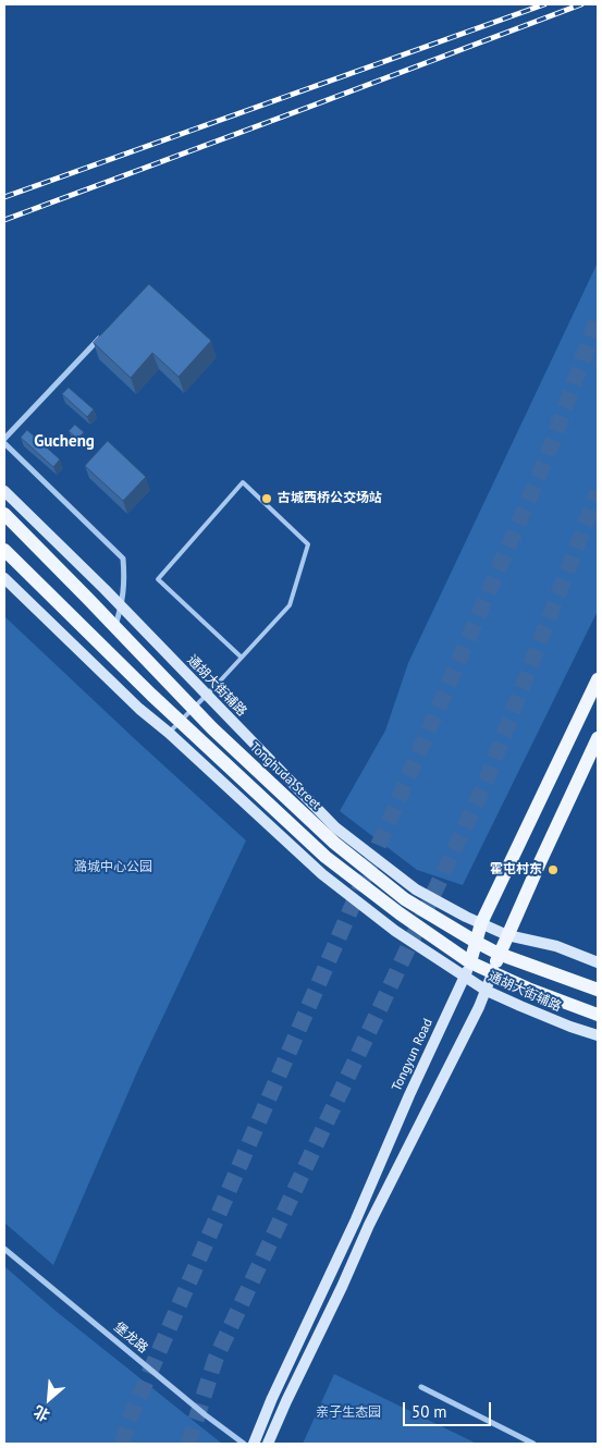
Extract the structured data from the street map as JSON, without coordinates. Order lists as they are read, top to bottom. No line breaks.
{"streets":{"main road":["Tonghuda Street","Tongyun Road"],"street":["通胡大街辅路","堡龙路"]},"crossings":[["通胡大街辅路","Tongyun Road"],["Tonghuda Street","Tongyun Road"]],"districts":["Gucheng"],"parks":["潞城中心公园","亲子生态园"],"places":["古城西桥公交场站","霍屯村东"],"scale_bar":"50 m","north":"bottom left"}
